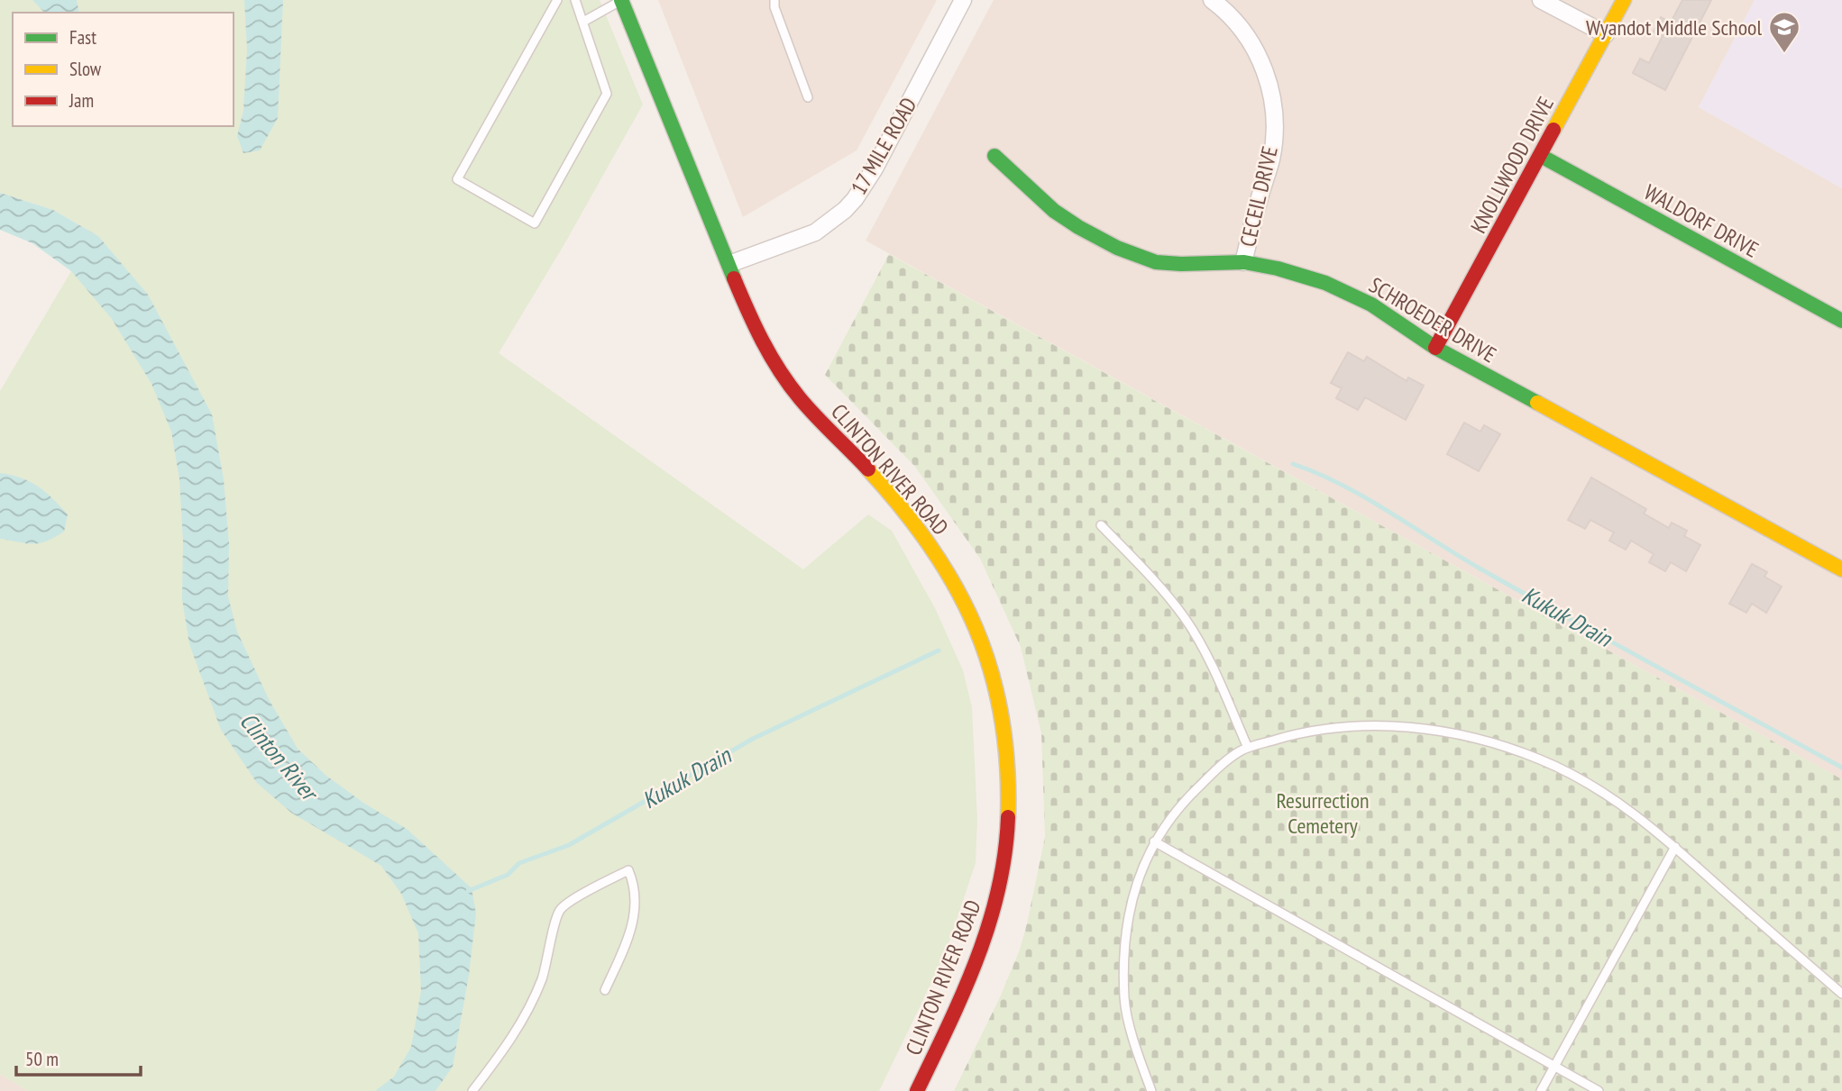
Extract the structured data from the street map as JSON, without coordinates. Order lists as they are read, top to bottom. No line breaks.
{"streets":{"street":["17 MILE ROAD","KNOLLWOOD DRIVE","CECEIL DRIVE","WALDORF DRIVE","SCHROEDER DRIVE","CLINTON RIVER ROAD"]},"crossings":[["17 MILE ROAD","CLINTON RIVER ROAD"],["KNOLLWOOD DRIVE","WALDORF DRIVE"],["KNOLLWOOD DRIVE","SCHROEDER DRIVE"],["CECEIL DRIVE","SCHROEDER DRIVE"]],"water":["Kukuk Drain","Clinton River"],"parks":["Resurrection Cemetery"],"places":{"school or university":["Wyandot Middle School"]},"legend":["Fast","Slow","Jam"],"scale_bar":"50 m"}
